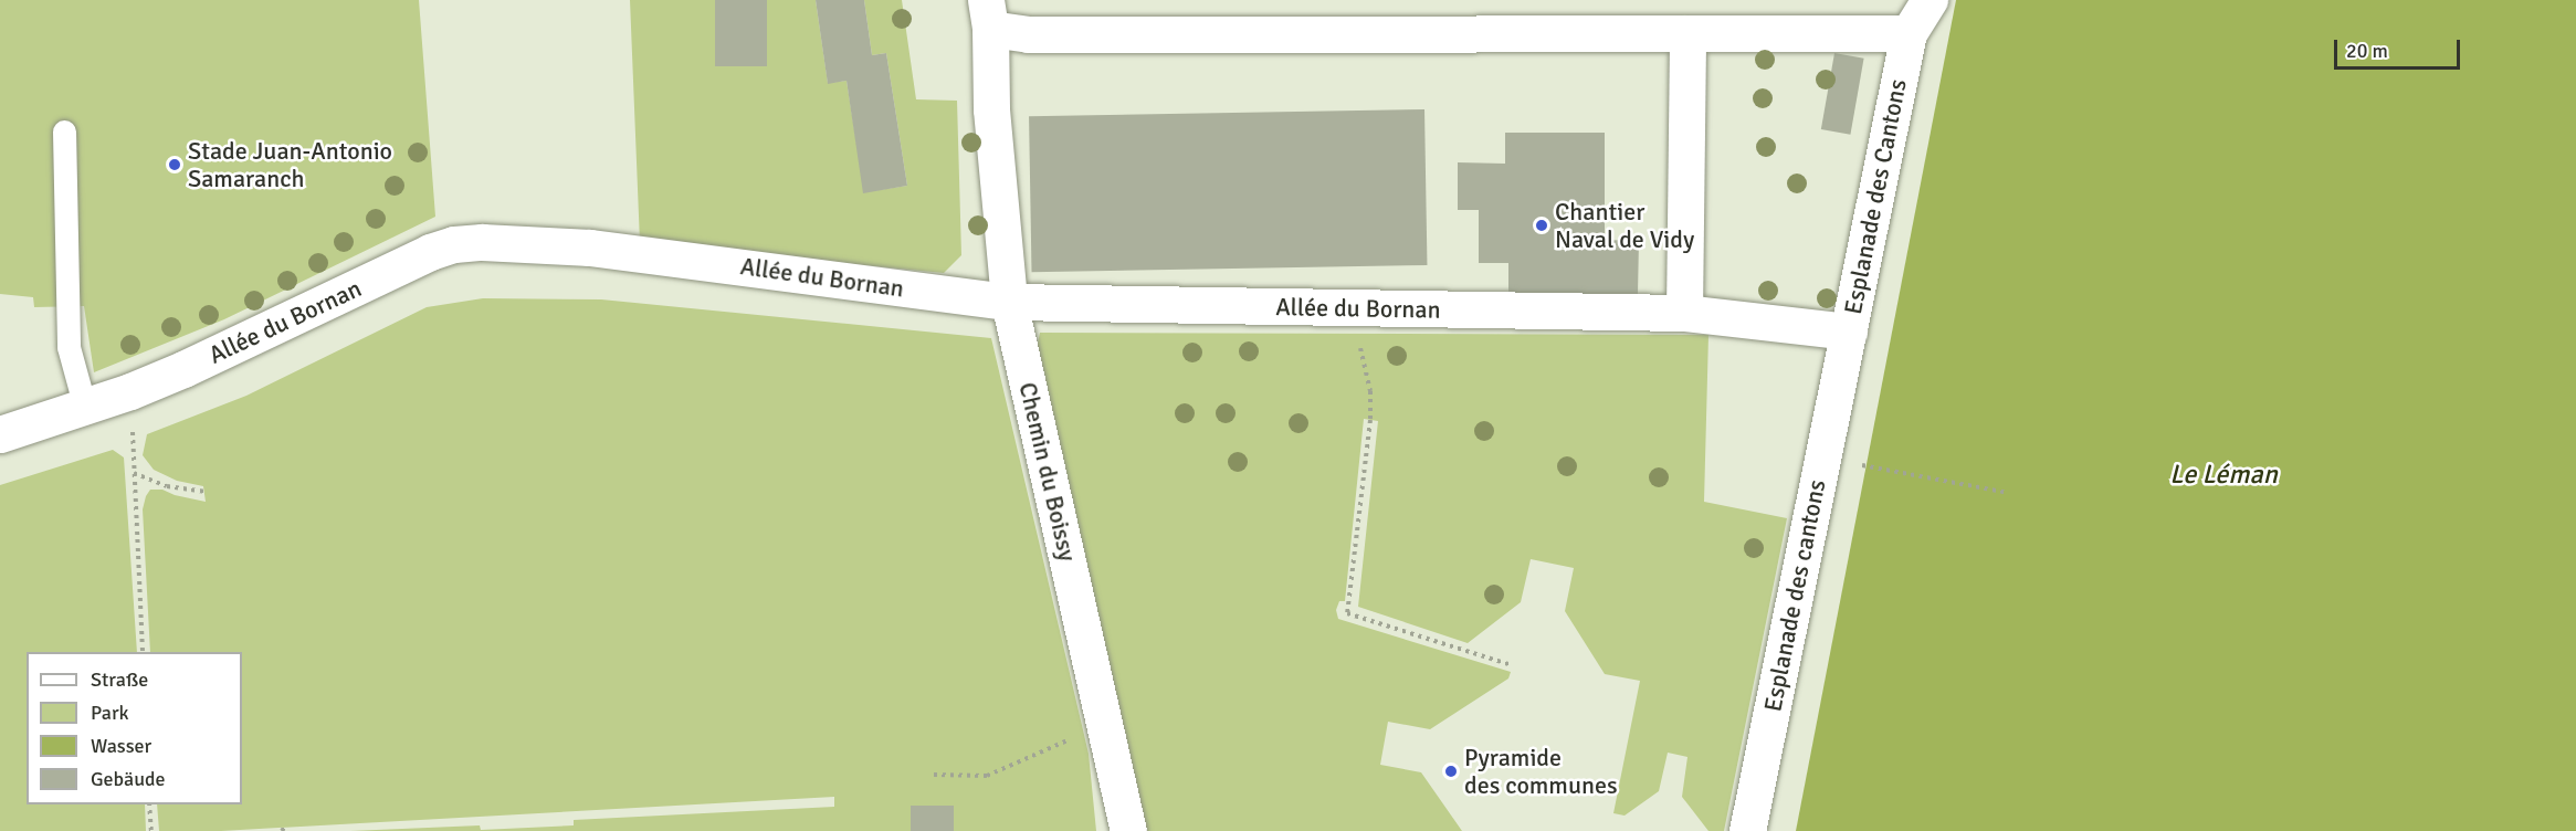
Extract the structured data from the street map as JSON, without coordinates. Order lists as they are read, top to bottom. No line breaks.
{"streets":{"street":["Esplanade des Cantons","Allée du Bornan","Chemin du Boissy","Esplanade des cantons"]},"crossings":[["Esplanade des Cantons","Allée du Bornan"],["Esplanade des Cantons","Esplanade des cantons"],["Allée du Bornan","Chemin du Boissy"],["Allée du Bornan","Esplanade des cantons"]],"water":["Le Léman"],"places":["Stade Juan-Antonio Samaranch","Chantier Naval de Vidy","Pyramide des communes"],"legend":["Straße","Park","Wasser","Gebäude"],"scale_bar":"20 m"}
